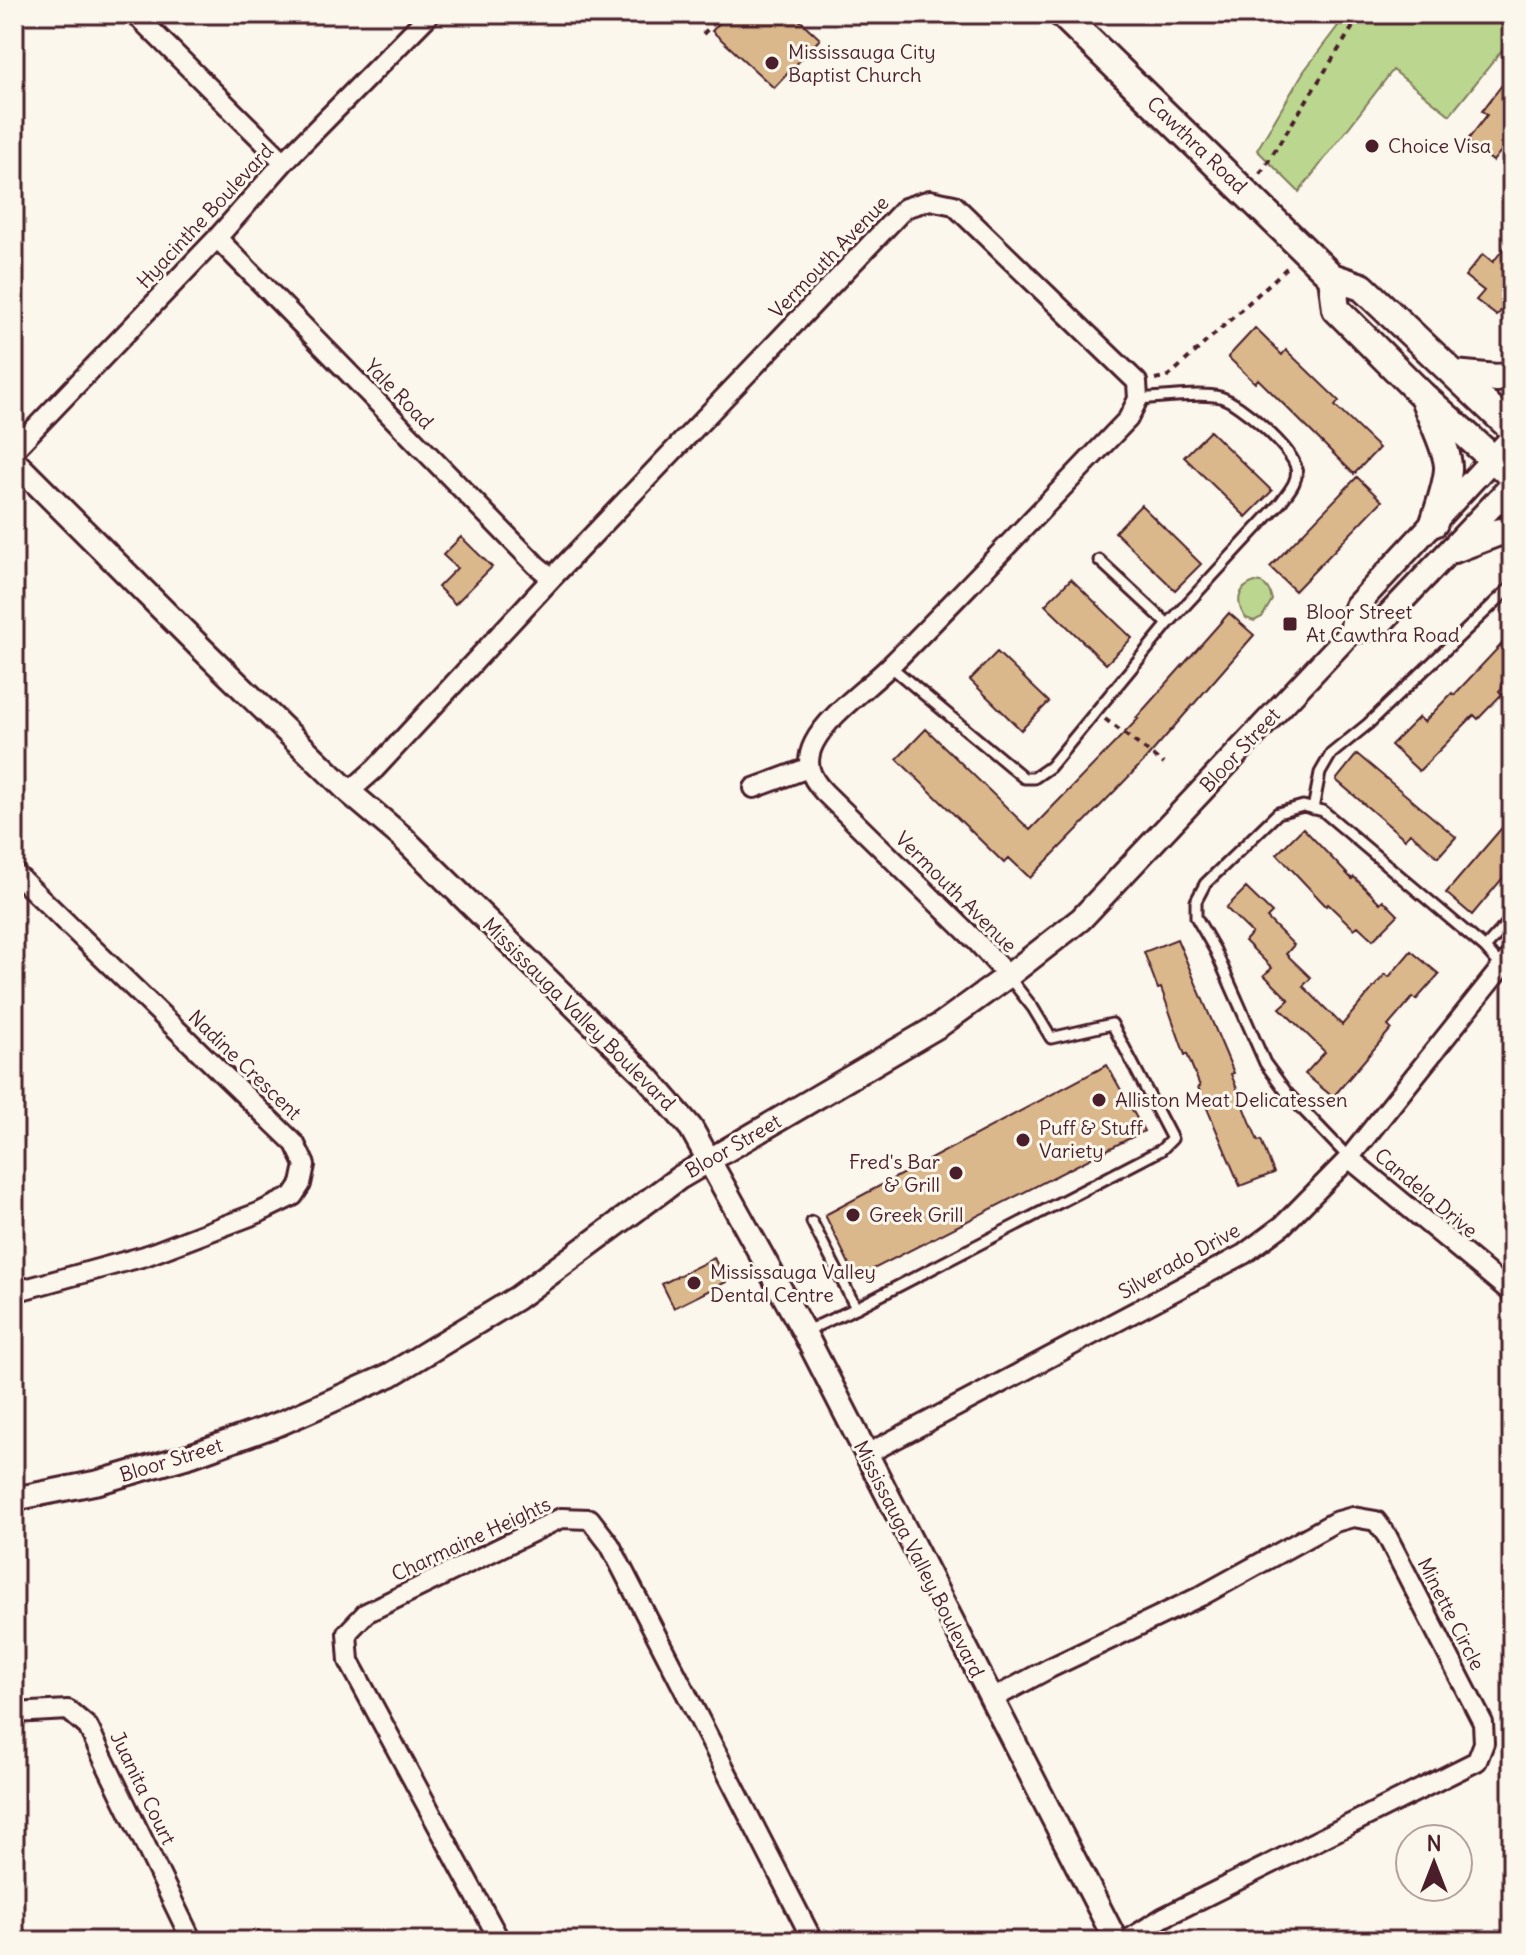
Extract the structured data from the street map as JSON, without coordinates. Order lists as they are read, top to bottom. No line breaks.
{"streets":{"main road":["Cawthra Road"],"street":["Hyacinthe Boulevard","Vermouth Avenue","Yale Road","Bloor Street","Mississauga Valley Boulevard","Nadine Crescent","Candela Drive","Silverado Drive","Charmaine Heights","Minette Circle","Juanita Court"]},"crossings":[["Hyacinthe Boulevard","Yale Road"],["Vermouth Avenue","Yale Road"],["Vermouth Avenue","Bloor Street"],["Vermouth Avenue","Mississauga Valley Boulevard"],["Bloor Street","Mississauga Valley Boulevard"],["Mississauga Valley Boulevard","Silverado Drive"],["Mississauga Valley Boulevard","Minette Circle"],["Candela Drive","Silverado Drive"]],"places":{"other":["Mississauga City Baptist Church","Choice Visa","Alliston Meat Delicatessen","Puff & Stuff Variety","Fred's Bar & Grill","Greek Grill","Mississauga Valley Dental Centre"],"transit":["Bloor Street At Cawthra Road"]},"north":"top"}
